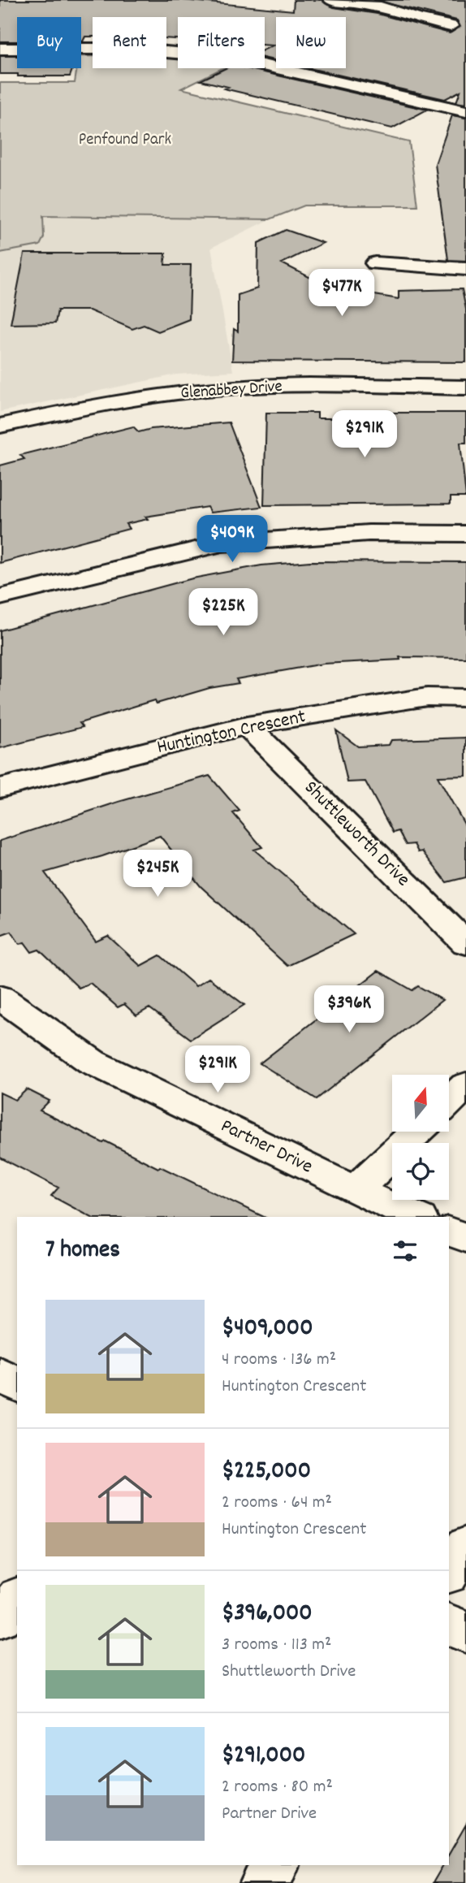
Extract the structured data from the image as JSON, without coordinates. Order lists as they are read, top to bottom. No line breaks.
{"streets":{"street":["Glenabbey Drive","Huntington Crescent","Shuttleworth Drive","Partner Drive"]},"crossings":[["Huntington Crescent","Shuttleworth Drive"]],"parks":["Penfound Park"],"north":"top","page":{"chip":["Buy","Rent","Filters","New"],"price":["$477K","$291K","$409K","$225K","$245K","$396K","$291K"],"heading":"7 homes","list":[{"name":"$409,000","note":"4 rooms · 136 m² · Huntington Crescent"},{"name":"$225,000","note":"2 rooms · 64 m² · Huntington Crescent"},{"name":"$396,000","note":"3 rooms · 113 m² · Shuttleworth Drive"},{"name":"$291,000","note":"2 rooms · 80 m² · Partner Drive"}]}}
